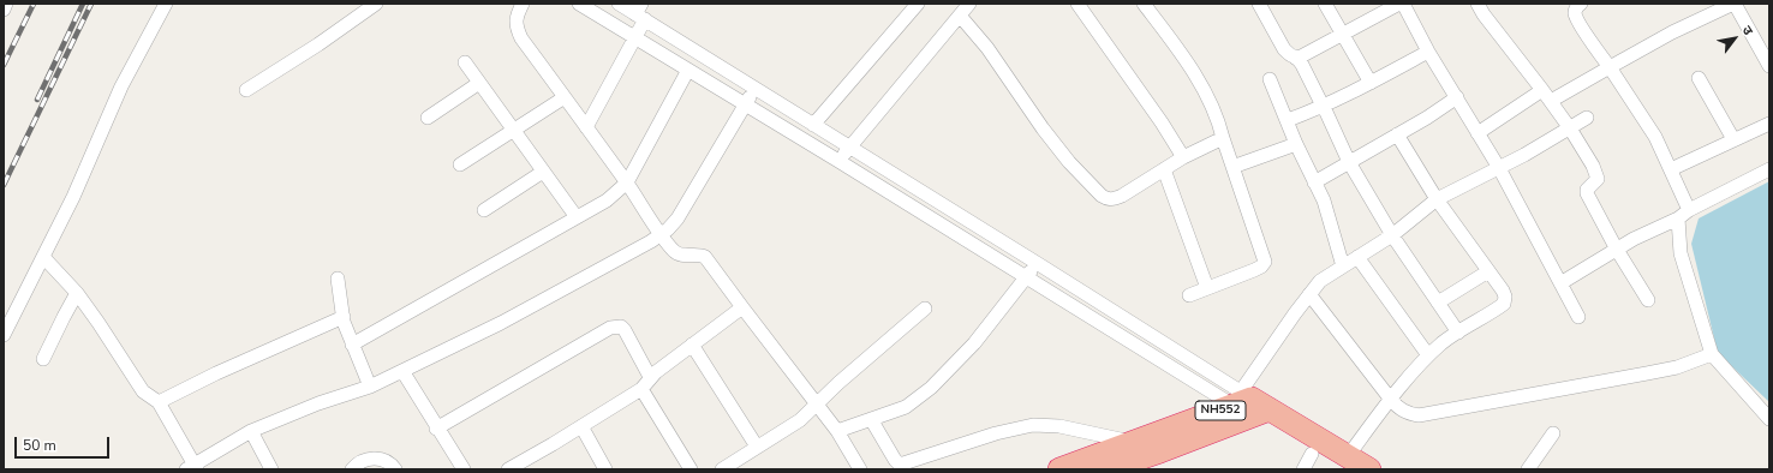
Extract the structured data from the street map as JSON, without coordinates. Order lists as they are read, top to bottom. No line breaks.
{"streets":{"highway":["NH552"]},"scale_bar":"50 m","north":"top right"}
